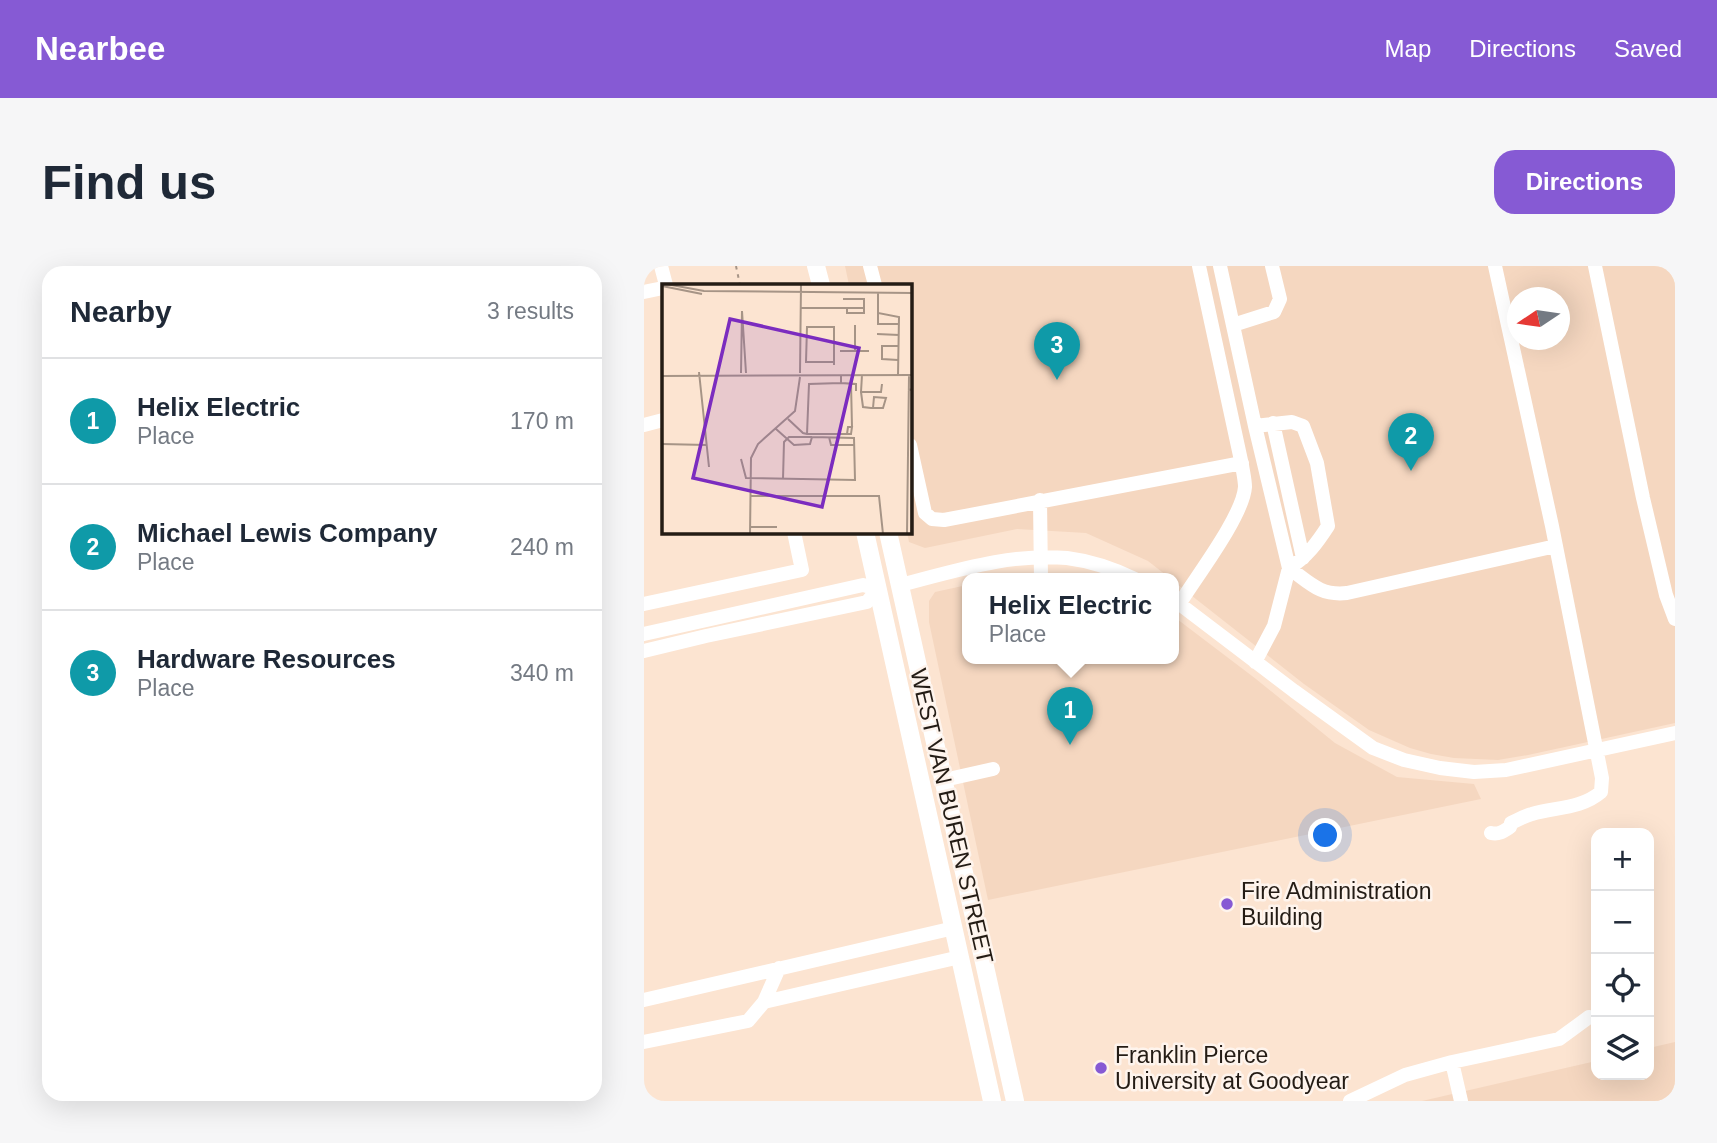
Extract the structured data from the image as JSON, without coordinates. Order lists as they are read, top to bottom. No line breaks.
{"streets":{"main road":["WEST VAN BUREN STREET"]},"places":["Fire Administration Building","Franklin Pierce University at Goodyear"],"north":"left","page":{"header":"Nearbee","nav":["Map","Directions","Saved"],"buttons":"Directions","title":"Find us","heading":["Nearby","3 results"],"pins":["3","2","1"],"list":[{"mark":"1","name":"Helix Electric","note":"Place","value":"170 m"},{"mark":"2","name":"Michael Lewis Company","note":"Place","value":"240 m"},{"mark":"3","name":"Hardware Resources","note":"Place","value":"340 m"}],"popup":["Helix Electric","Place"],"map_buttons":["+","−"]}}
